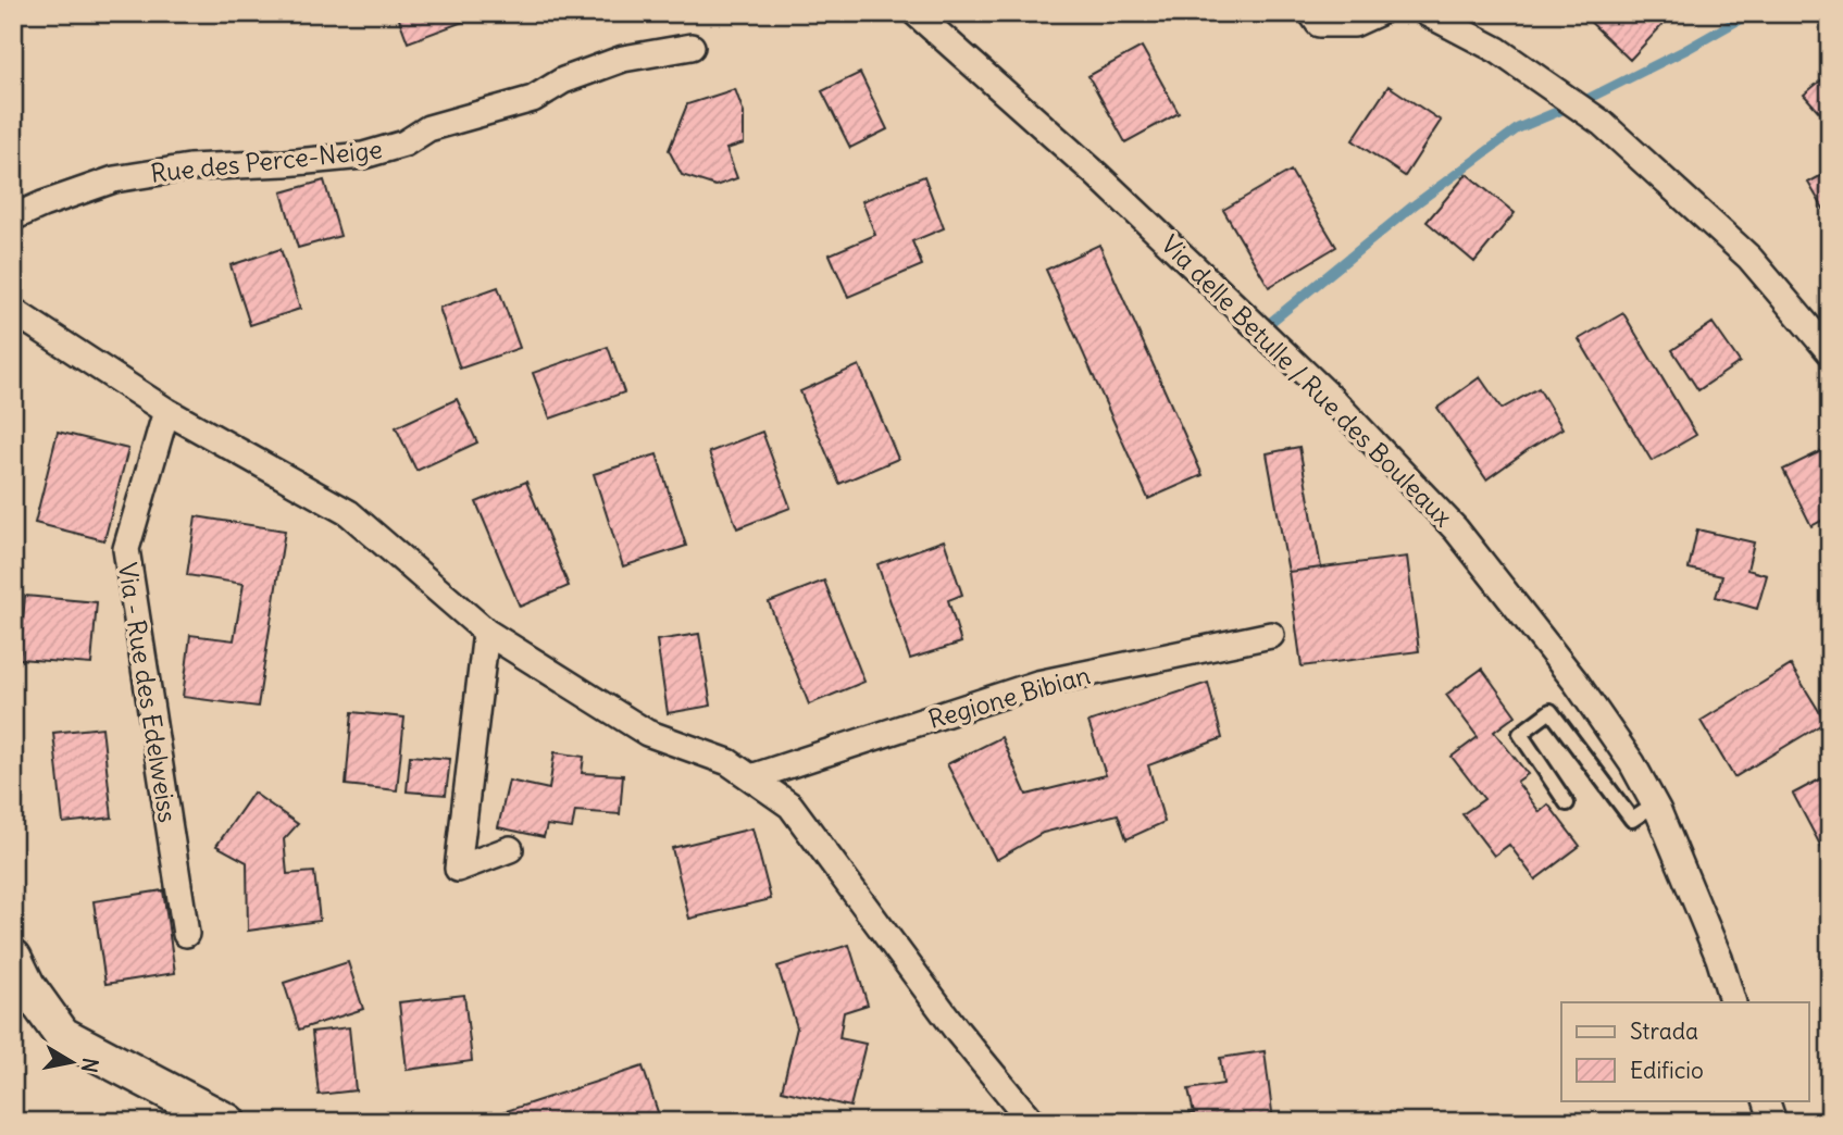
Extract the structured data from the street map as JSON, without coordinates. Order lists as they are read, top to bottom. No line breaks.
{"streets":{"street":["Rue des Perce-Neige","Via delle Betulle / Rue des Bouleaux","Via - Rue des Edelweiss","Regione Bibian"]},"legend":["Strada","Edificio"],"north":"right"}
